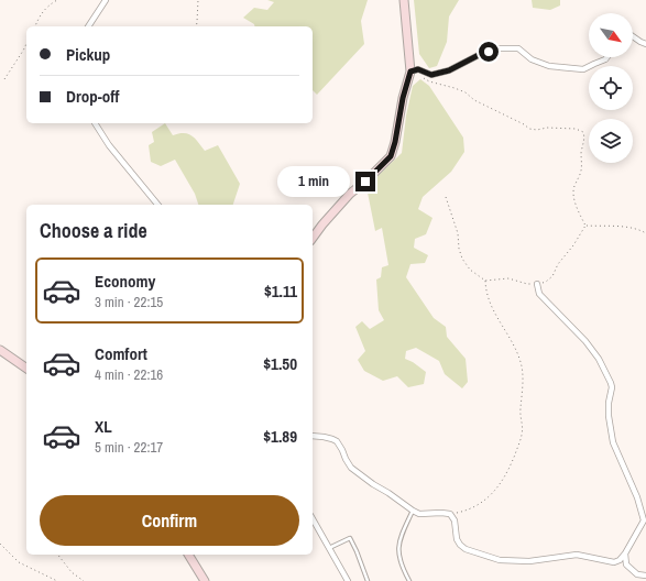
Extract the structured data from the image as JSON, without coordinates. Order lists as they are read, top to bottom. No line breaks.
{"north":"bottom right","page":{"banner":["Pickup","Drop-off"],"bubble":"1 min","heading":"Choose a ride","list":[{"name":"Economy","note":"3 min · 22:15","value":"$1.11"},{"name":"Comfort","note":"4 min · 22:16","value":"$1.50"},{"name":"XL","note":"5 min · 22:17","value":"$1.89"}],"buttons":"Confirm"}}
